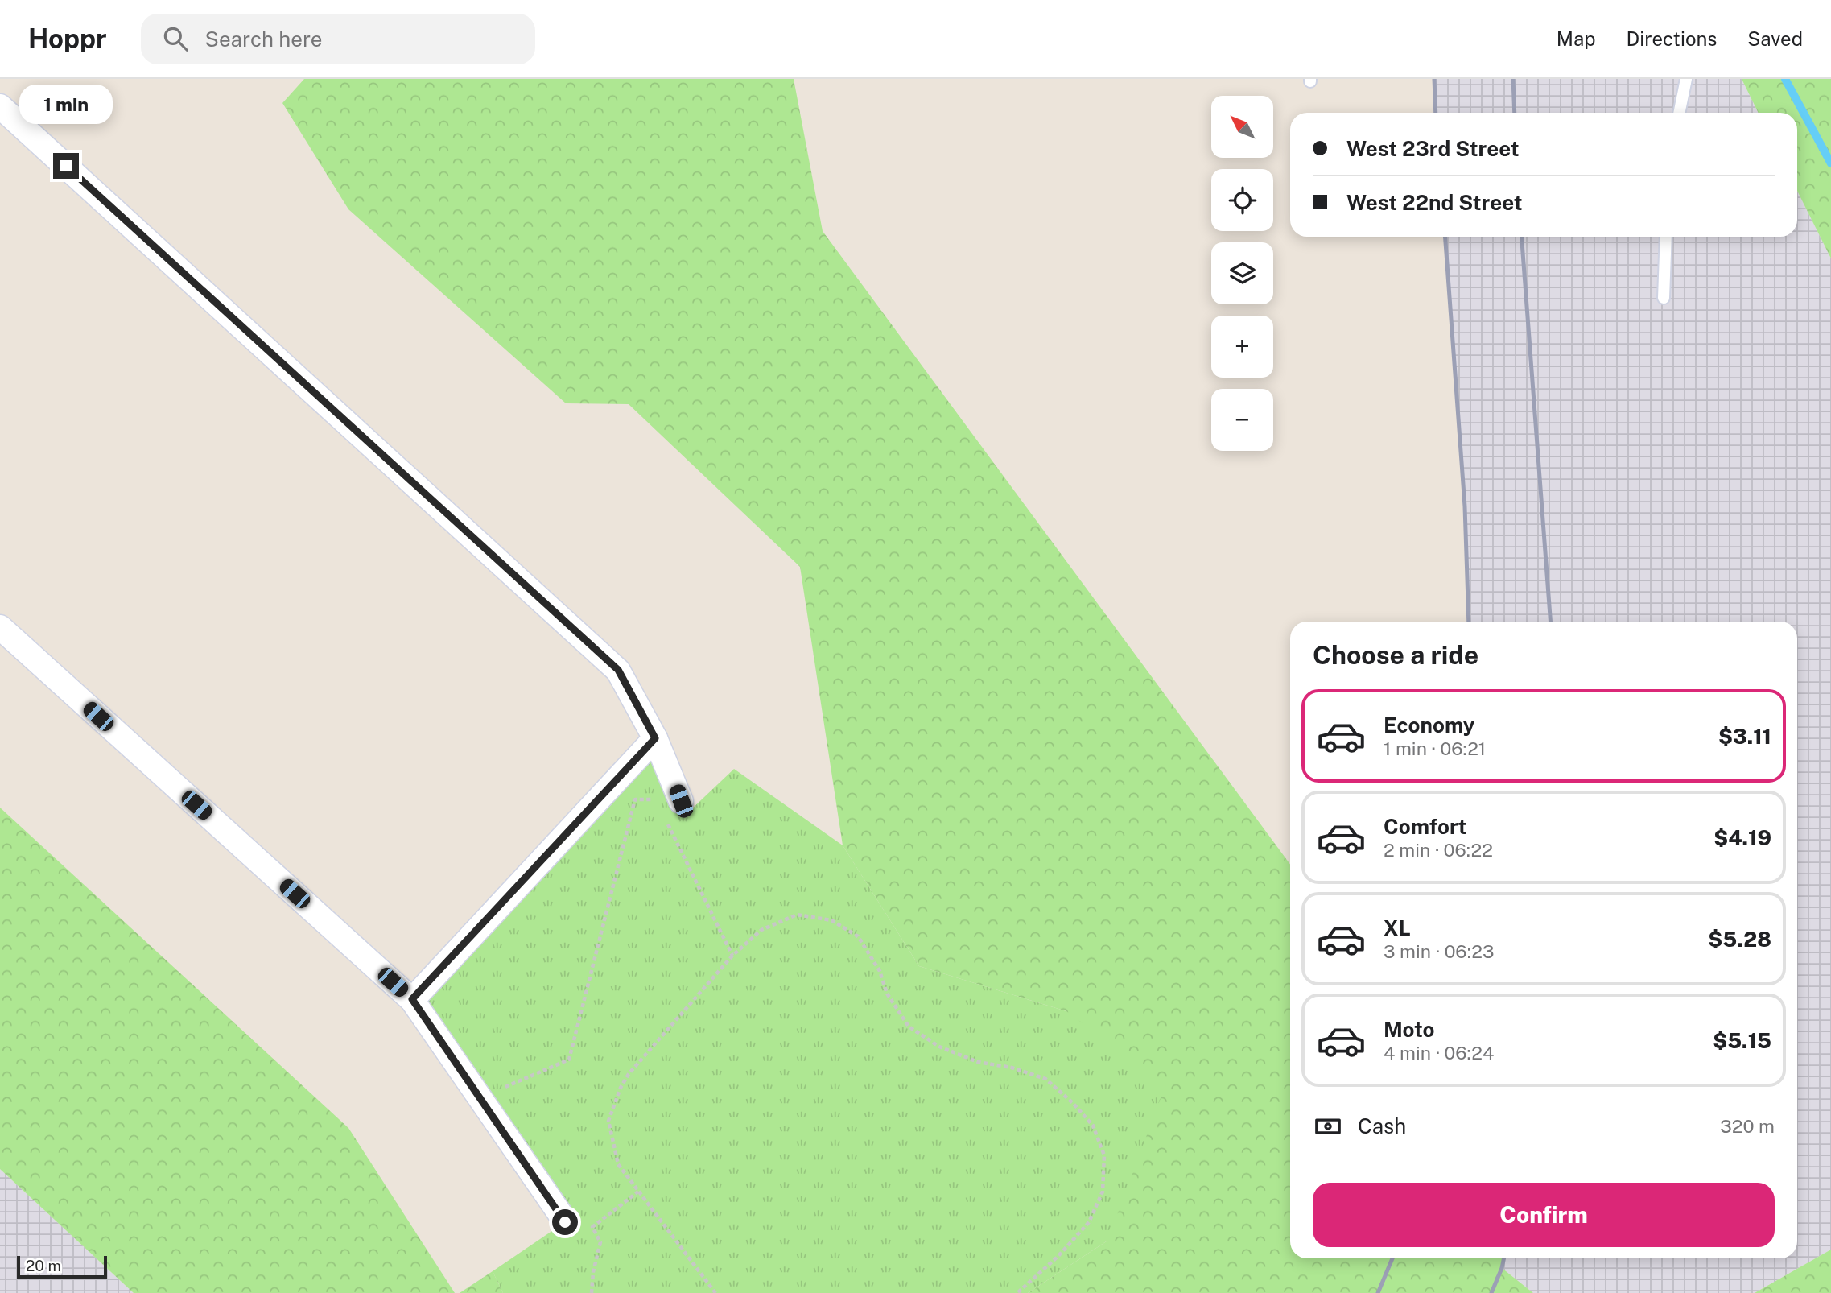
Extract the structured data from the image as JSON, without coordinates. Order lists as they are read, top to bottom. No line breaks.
{"scale_bar":"20 m","north":"top left","page":{"header":"Hoppr","search":"Search here","nav":["Map","Directions","Saved"],"bubble":"1 min","map_buttons":["+","−"],"banner":["West 23rd Street","West 22nd Street"],"heading":"Choose a ride","list":[{"name":"Economy","note":"1 min · 06:21","value":"$3.11"},{"name":"Comfort","note":"2 min · 06:22","value":"$4.19"},{"name":"XL","note":"3 min · 06:23","value":"$5.28"},{"name":"Moto","note":"4 min · 06:24","value":"$5.15"}],"pay":["Cash","320 m"],"buttons":"Confirm","scale":"20 m"}}
